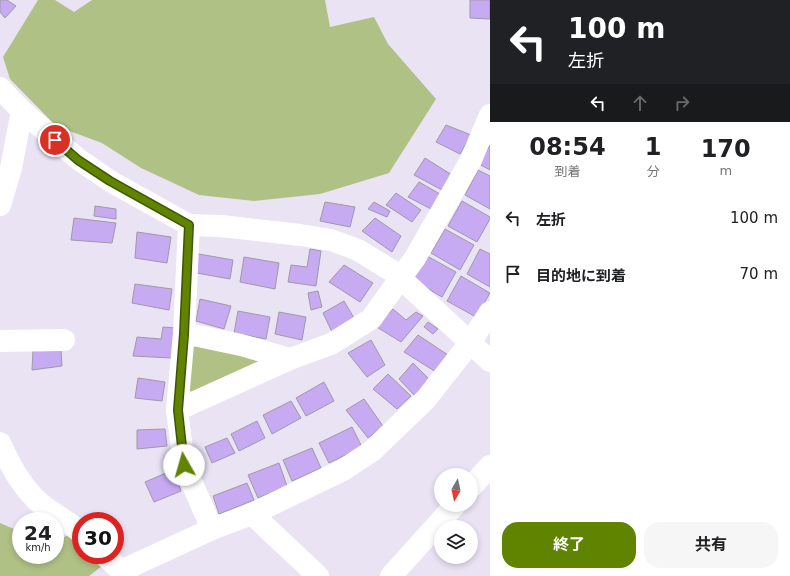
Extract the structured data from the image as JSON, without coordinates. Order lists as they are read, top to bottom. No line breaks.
{"north":"bottom","page":{"turn":["100 m","左折"],"eta":["08:54","到着","1","分","170","m"],"list":[{"name":"左折","value":"100 m"},{"name":"目的地に到着","value":"70 m"}],"speed":"24 km/h","limit":"30","buttons":["終了","共有"]}}
